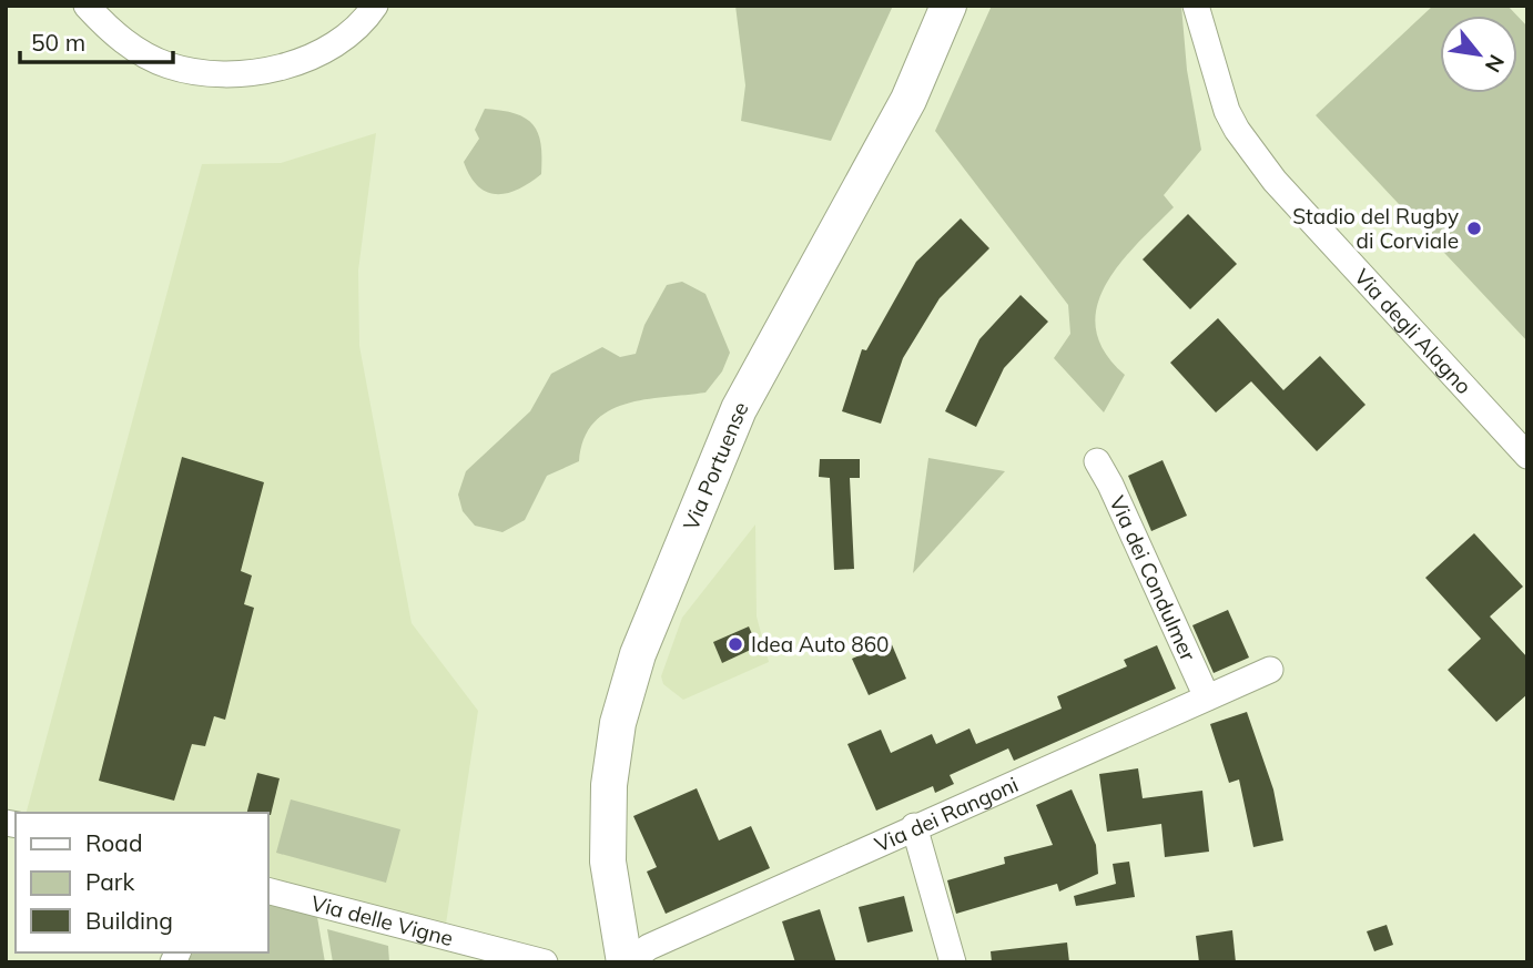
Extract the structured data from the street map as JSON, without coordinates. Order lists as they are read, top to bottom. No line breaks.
{"streets":{"main road":["Via Portuense"],"street":["Via degli Alagno","Via dei Condulmer","Via dei Rangoni","Via delle Vigne"]},"crossings":[["Via Portuense","Via dei Rangoni"],["Via dei Condulmer","Via dei Rangoni"]],"places":["Stadio del Rugby di Corviale","Idea Auto 860"],"legend":["Road","Park","Building"],"scale_bar":"50 m","north":"bottom right"}
